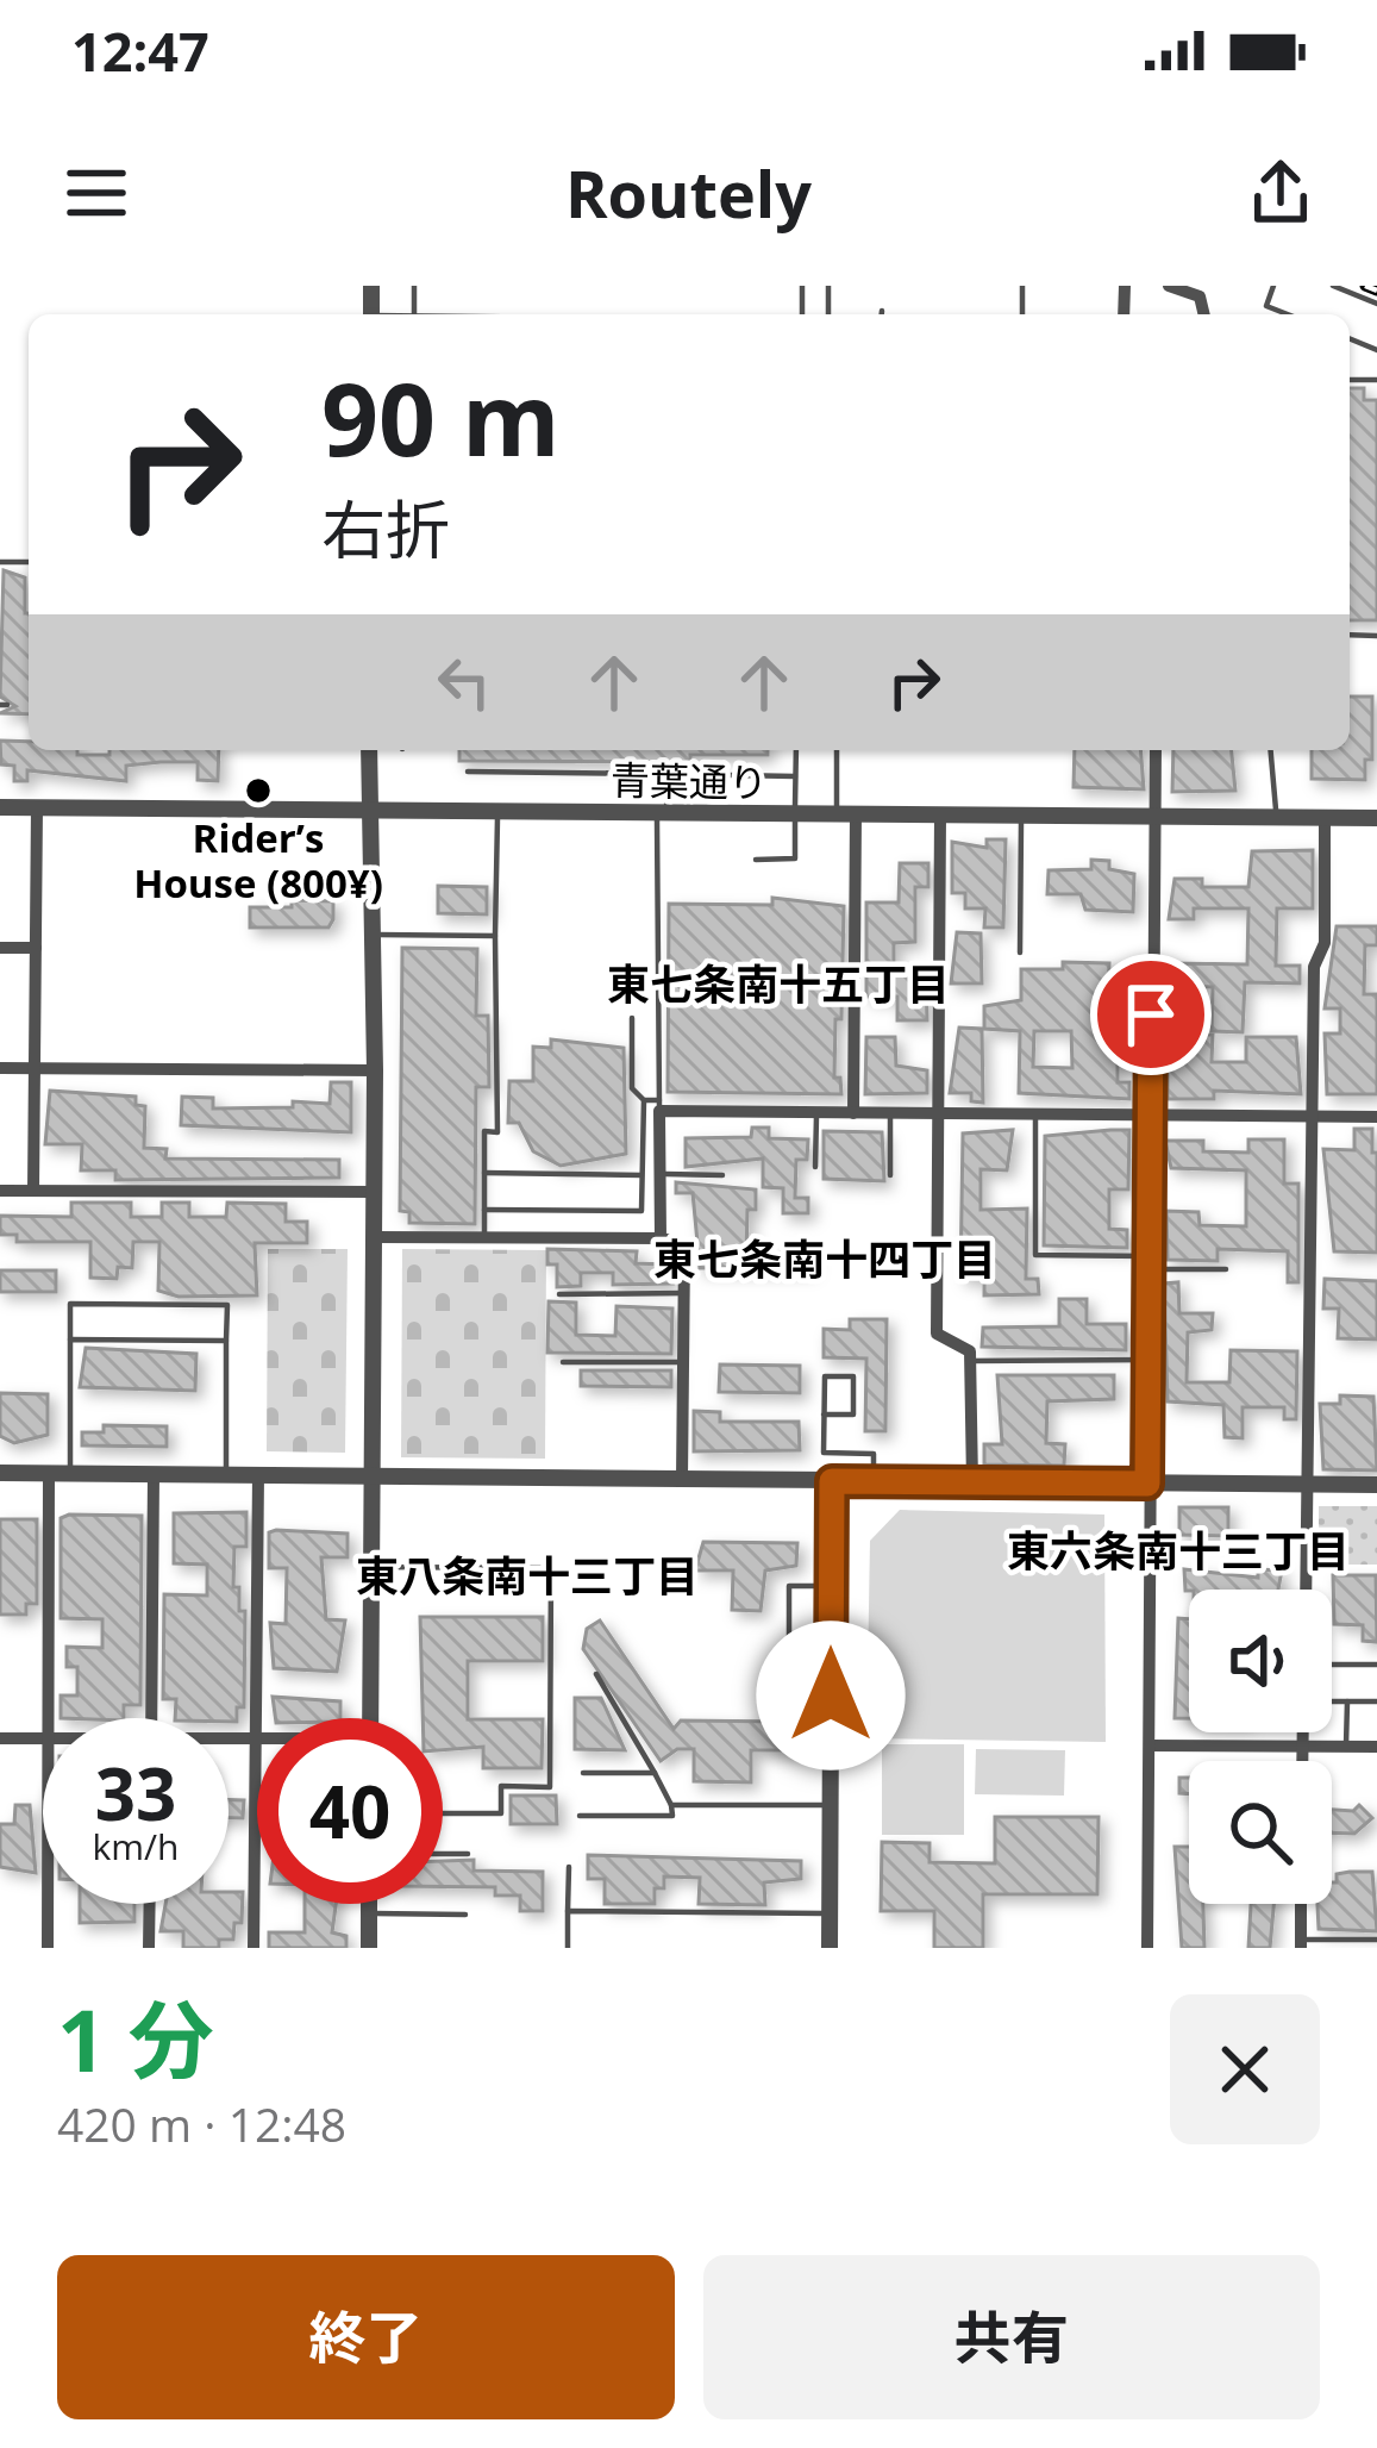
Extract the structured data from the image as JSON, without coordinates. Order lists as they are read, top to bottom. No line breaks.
{"streets":{"street":["青葉通り"]},"districts":["東七条南十五丁目","東七条南十四丁目","東六条南十三丁目","東八条南十三丁目"],"places":["Rider’s House (800¥)"],"page":{"status":"12:47","header":"Routely","turn":["90 m","右折"],"speed":"33 km/h","limit":"40","heading":["1 分","420 m · 12:48"],"buttons":["終了","共有"]}}
